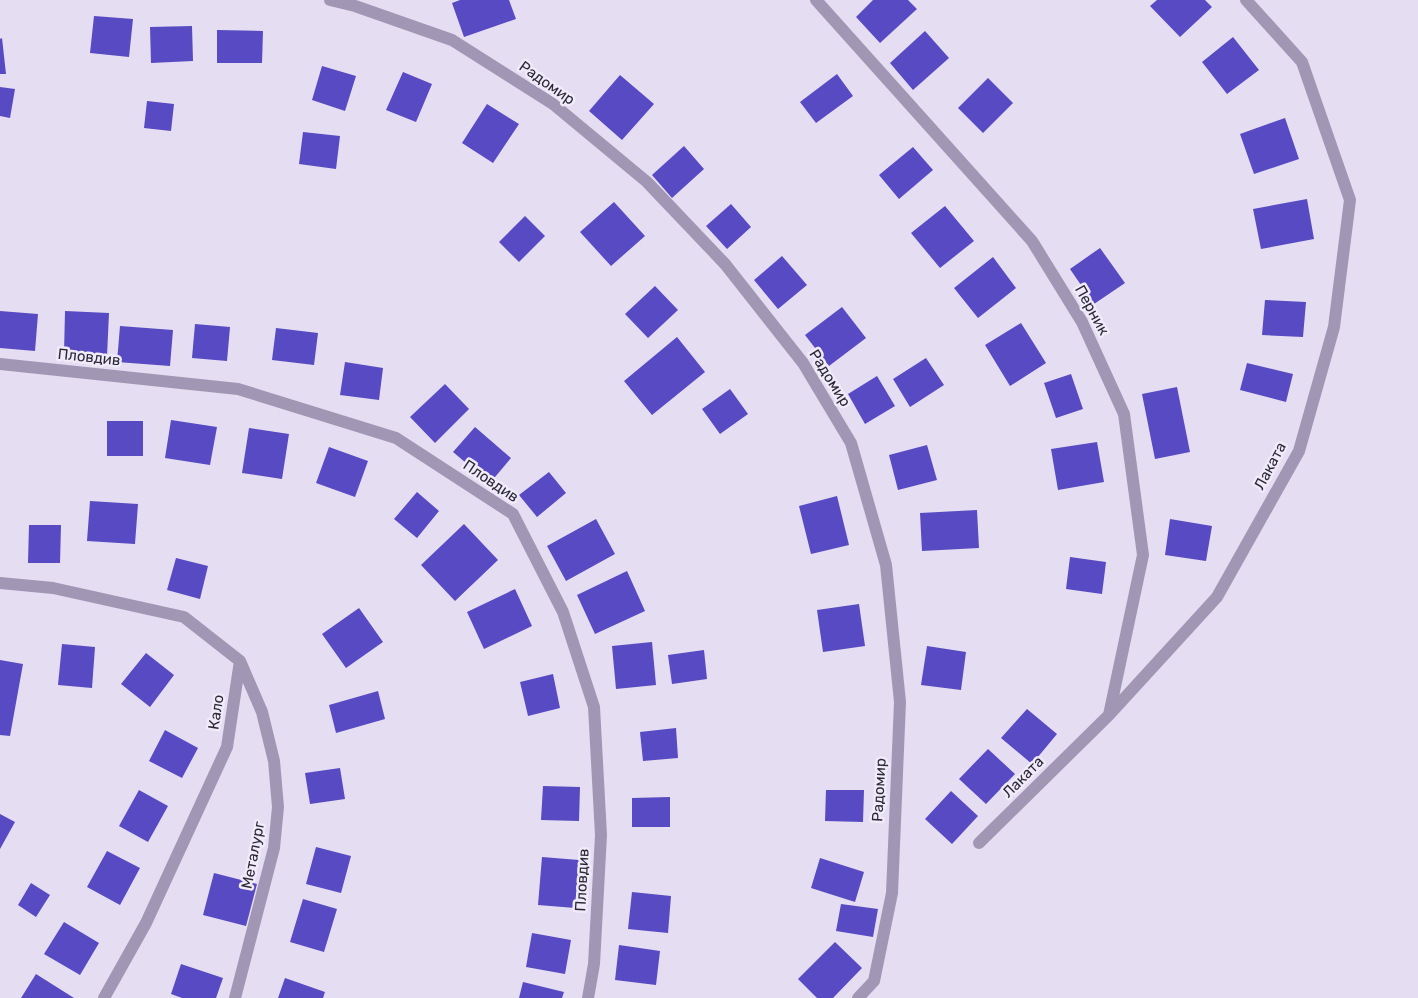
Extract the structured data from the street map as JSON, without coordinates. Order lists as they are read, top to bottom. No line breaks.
{"streets":{"street":["Радомир","Перник","Пловдив","Лаката","Кало","Металург"]},"crossings":[["Перник","Лаката"],["Кало","Металург"]]}
